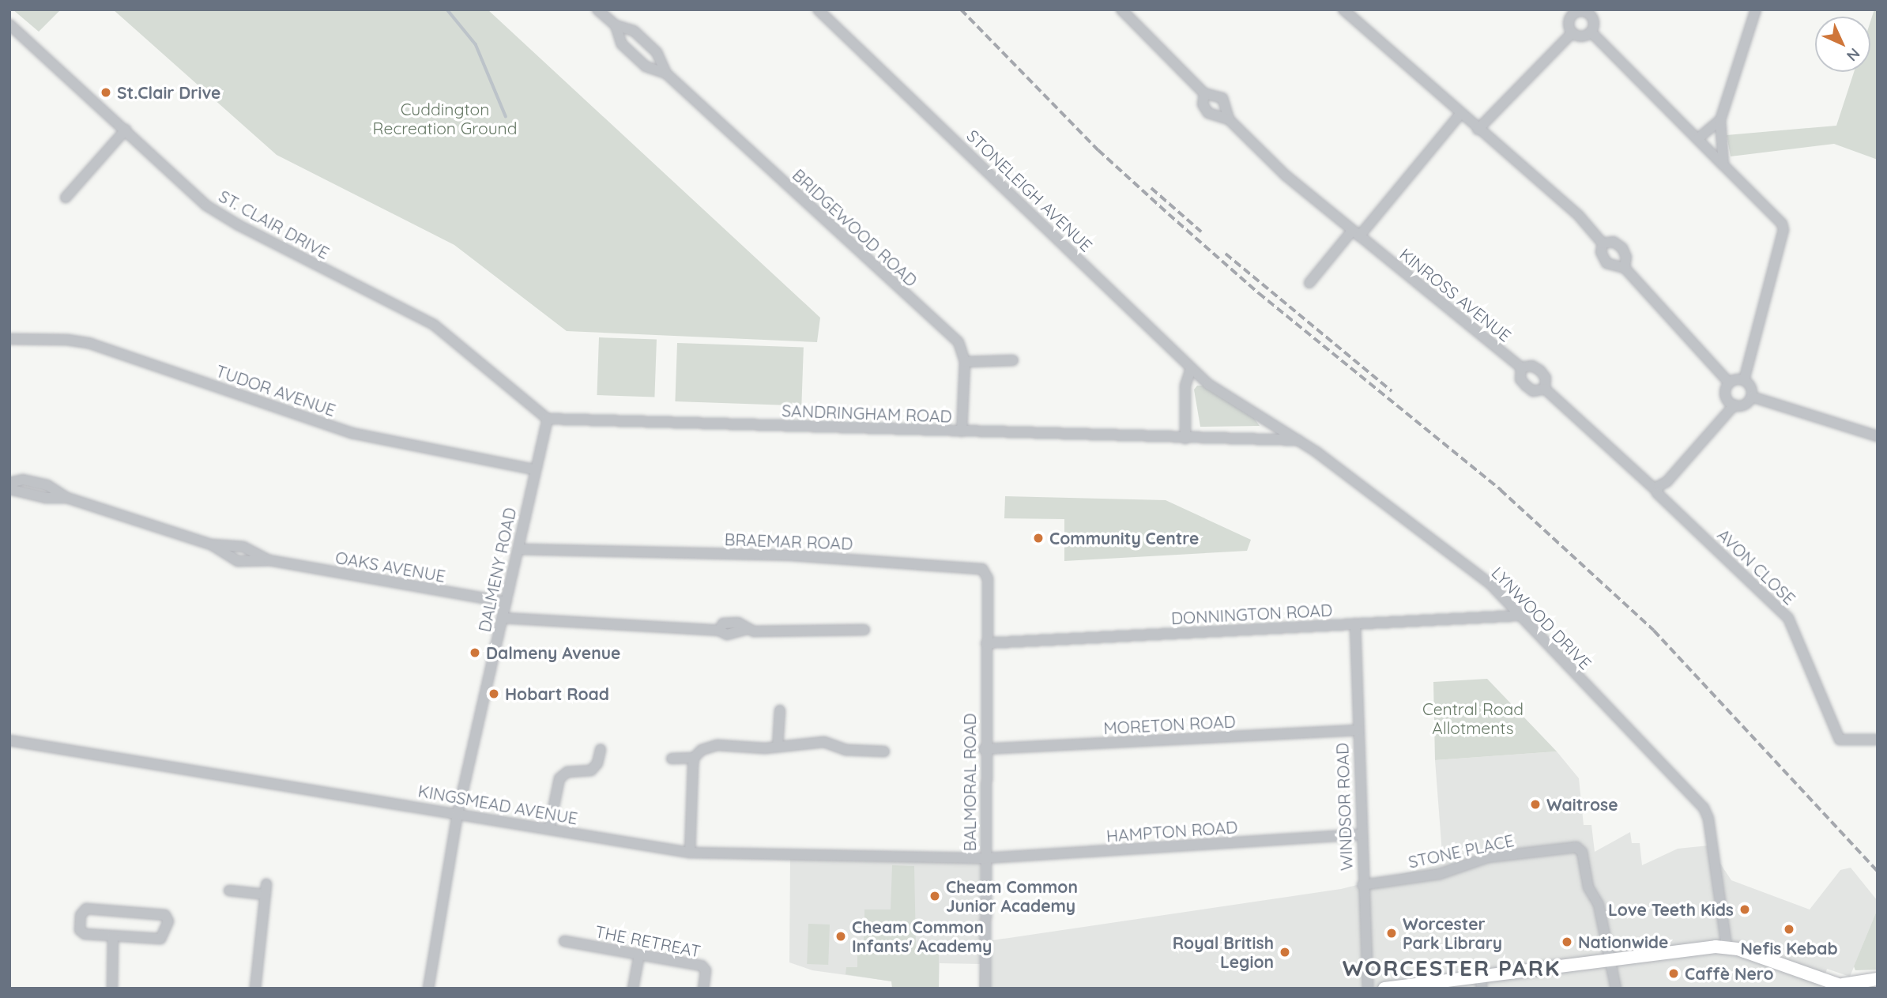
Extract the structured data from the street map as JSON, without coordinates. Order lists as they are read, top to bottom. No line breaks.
{"streets":{"street":["STONELEIGH AVENUE","ST. CLAIR DRIVE","BRIDGEWOOD ROAD","KINROSS AVENUE","TUDOR AVENUE","SANDRINGHAM ROAD","BRAEMAR ROAD","OAKS AVENUE","AVON CLOSE","DALMENY ROAD","DONNINGTON ROAD","LYNWOOD DRIVE","MORETON ROAD","BALMORAL ROAD","KINGSMEAD AVENUE","WINDSOR ROAD","HAMPTON ROAD","STONE PLACE","THE RETREAT"]},"crossings":[["STONELEIGH AVENUE","LYNWOOD DRIVE"],["ST. CLAIR DRIVE","SANDRINGHAM ROAD"],["ST. CLAIR DRIVE","DALMENY ROAD"],["BRIDGEWOOD ROAD","SANDRINGHAM ROAD"],["KINROSS AVENUE","AVON CLOSE"],["TUDOR AVENUE","DALMENY ROAD"],["SANDRINGHAM ROAD","DALMENY ROAD"],["SANDRINGHAM ROAD","LYNWOOD DRIVE"],["BRAEMAR ROAD","DALMENY ROAD"],["BRAEMAR ROAD","DONNINGTON ROAD"],["BRAEMAR ROAD","BALMORAL ROAD"],["OAKS AVENUE","DALMENY ROAD"],["DALMENY ROAD","KINGSMEAD AVENUE"],["DONNINGTON ROAD","LYNWOOD DRIVE"],["DONNINGTON ROAD","BALMORAL ROAD"],["DONNINGTON ROAD","WINDSOR ROAD"],["MORETON ROAD","BALMORAL ROAD"],["MORETON ROAD","WINDSOR ROAD"],["BALMORAL ROAD","KINGSMEAD AVENUE"],["BALMORAL ROAD","HAMPTON ROAD"],["KINGSMEAD AVENUE","HAMPTON ROAD"],["WINDSOR ROAD","HAMPTON ROAD"],["WINDSOR ROAD","STONE PLACE"]],"districts":["WORCESTER PARK"],"parks":["Cuddington Recreation Ground","Central Road Allotments"],"places":["St.Clair Drive","Community Centre","Dalmeny Avenue","Hobart Road","Waitrose","Cheam Common Junior Academy","Love Teeth Kids","Nefis Kebab","Worcester Park Library","Cheam Common Infants' Academy","Nationwide","Royal British Legion","Caffè Nero"],"north":"bottom right"}
